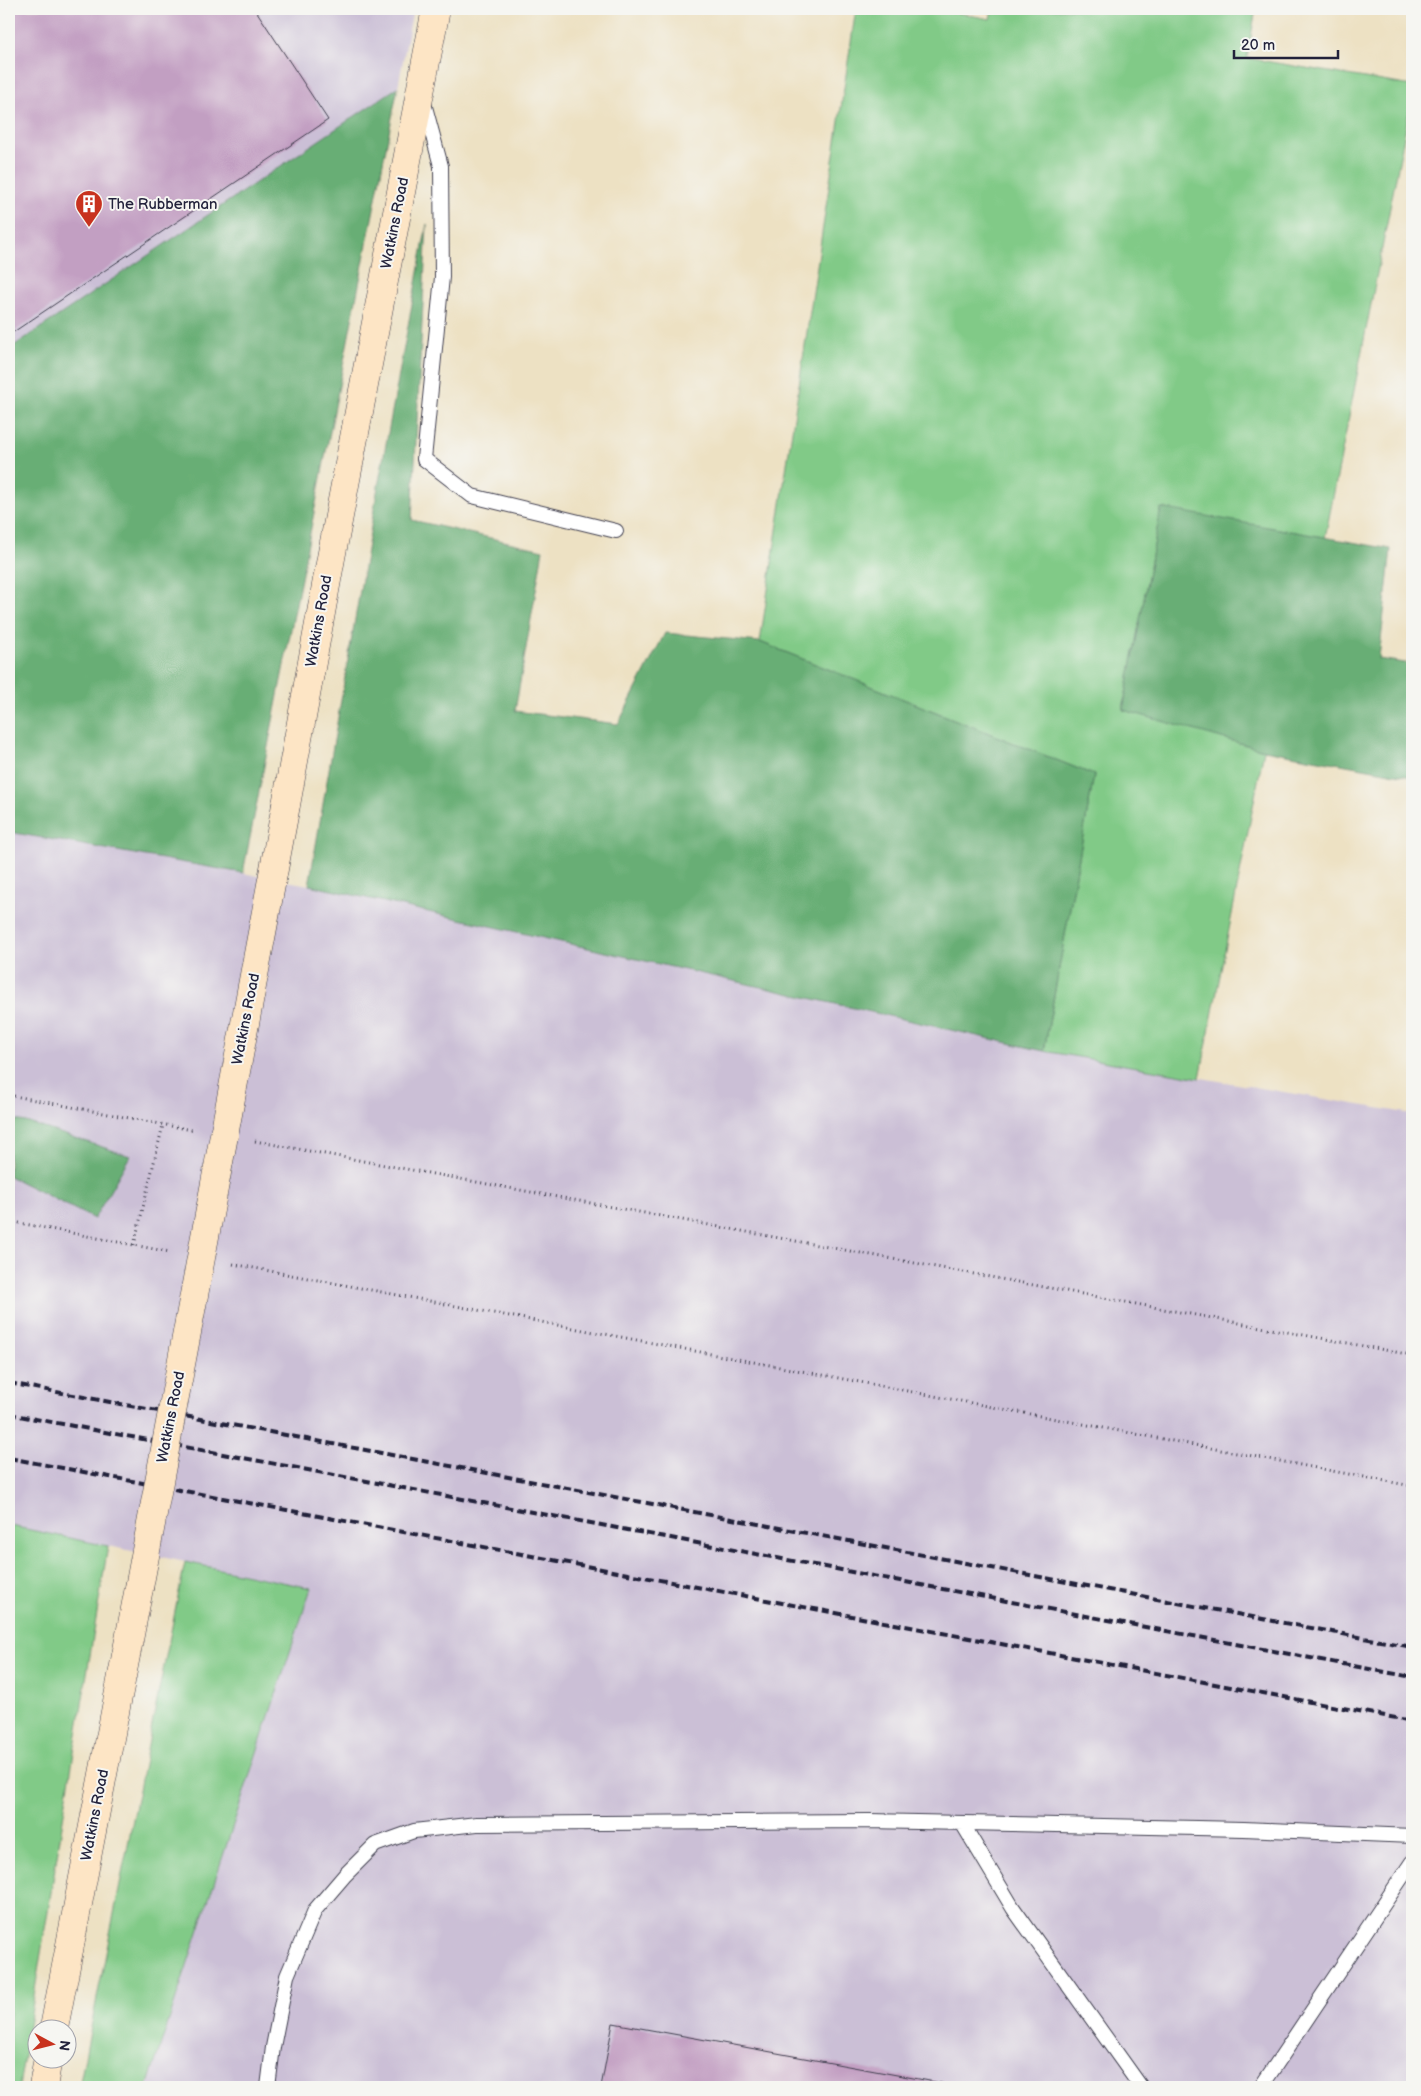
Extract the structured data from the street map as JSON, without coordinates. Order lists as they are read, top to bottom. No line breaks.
{"streets":{"street":["Watkins Road"]},"places":{"building":["The Rubberman"]},"scale_bar":"20 m","north":"right"}
